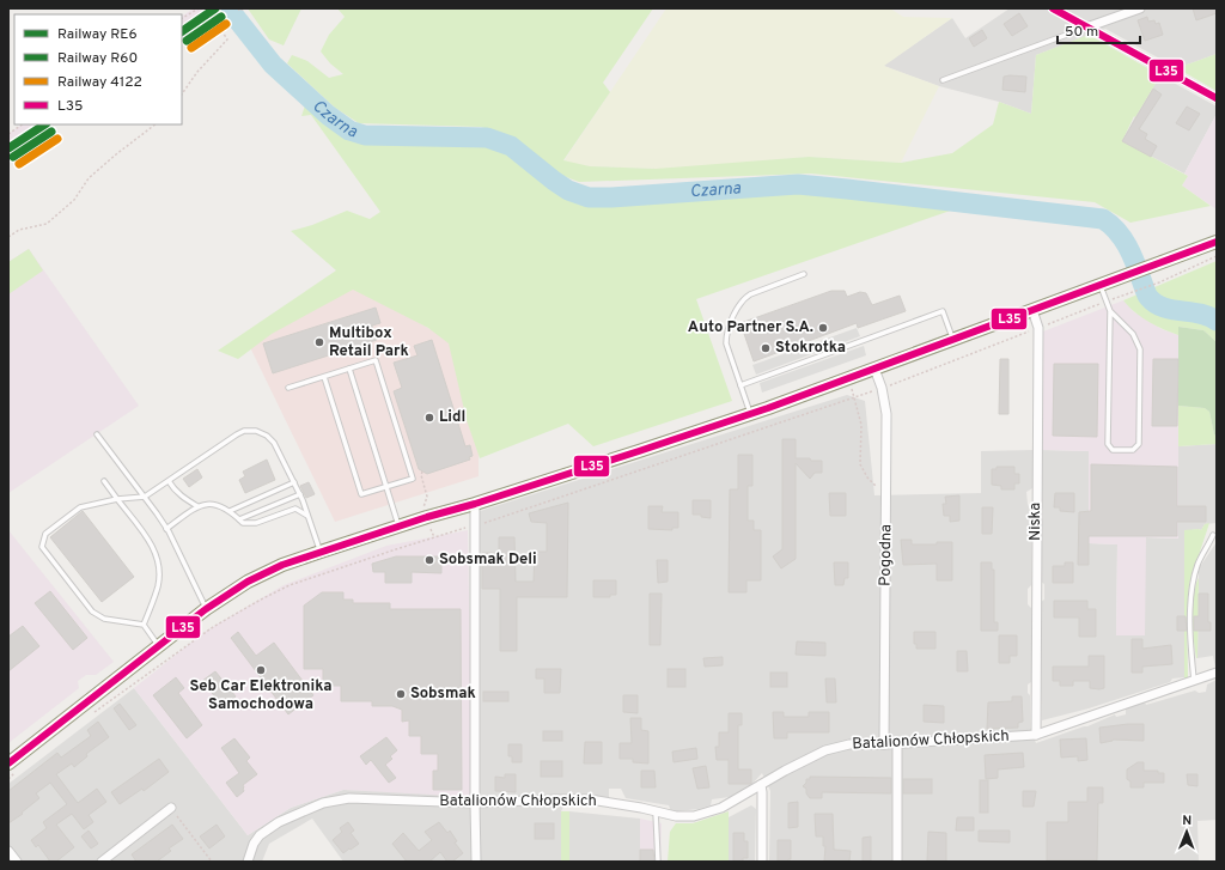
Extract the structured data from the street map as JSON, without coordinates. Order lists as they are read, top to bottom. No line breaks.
{"streets":{"street":["Niska","Pogodna","Batalionów Chłopskich"]},"crossings":[["Niska","Batalionów Chłopskich"],["Pogodna","Batalionów Chłopskich"]],"water":["Czarna"],"places":["Auto Partner S.A.","Multibox Retail Park","Stokrotka","Lidl","Sobsmak Deli","Seb Car Elektronika Samochodowa","Sobsmak"],"lines":["rail line RE6","transit line L35","rail line R60","rail line 4122"],"legend":["Railway RE6","Railway R60","Railway 4122","L35"],"scale_bar":"50 m","north":"top"}
